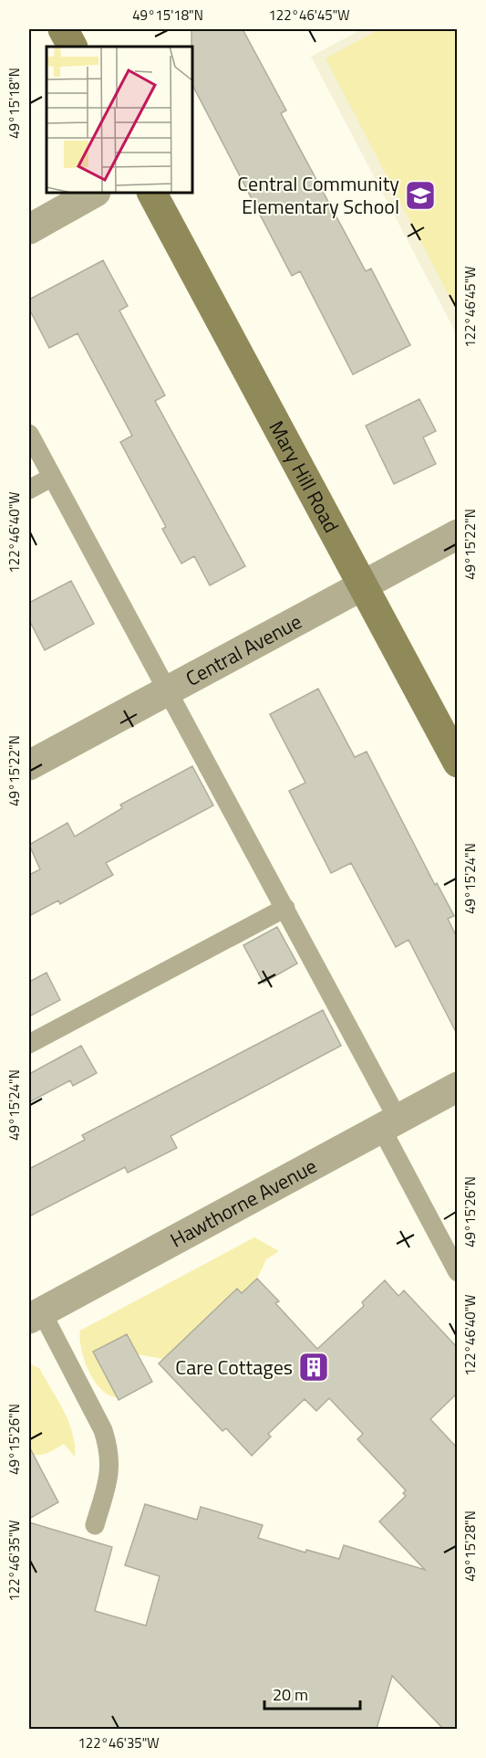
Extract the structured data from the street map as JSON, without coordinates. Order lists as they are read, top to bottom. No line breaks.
{"streets":{"street":["Mary Hill Road","Central Avenue","Hawthorne Avenue"]},"crossings":[["Mary Hill Road","Central Avenue"]],"places":{"school or university":["Central Community Elementary School"],"building":["Care Cottages"]},"scale_bar":"20 m","coordinates":["49°15'18\"N","122°46'45\"W","122°46'40\"W","49°15'22\"N","49°15'24\"N","49°15'26\"N","49°15'28\"N","122°46'35\"W"]}
